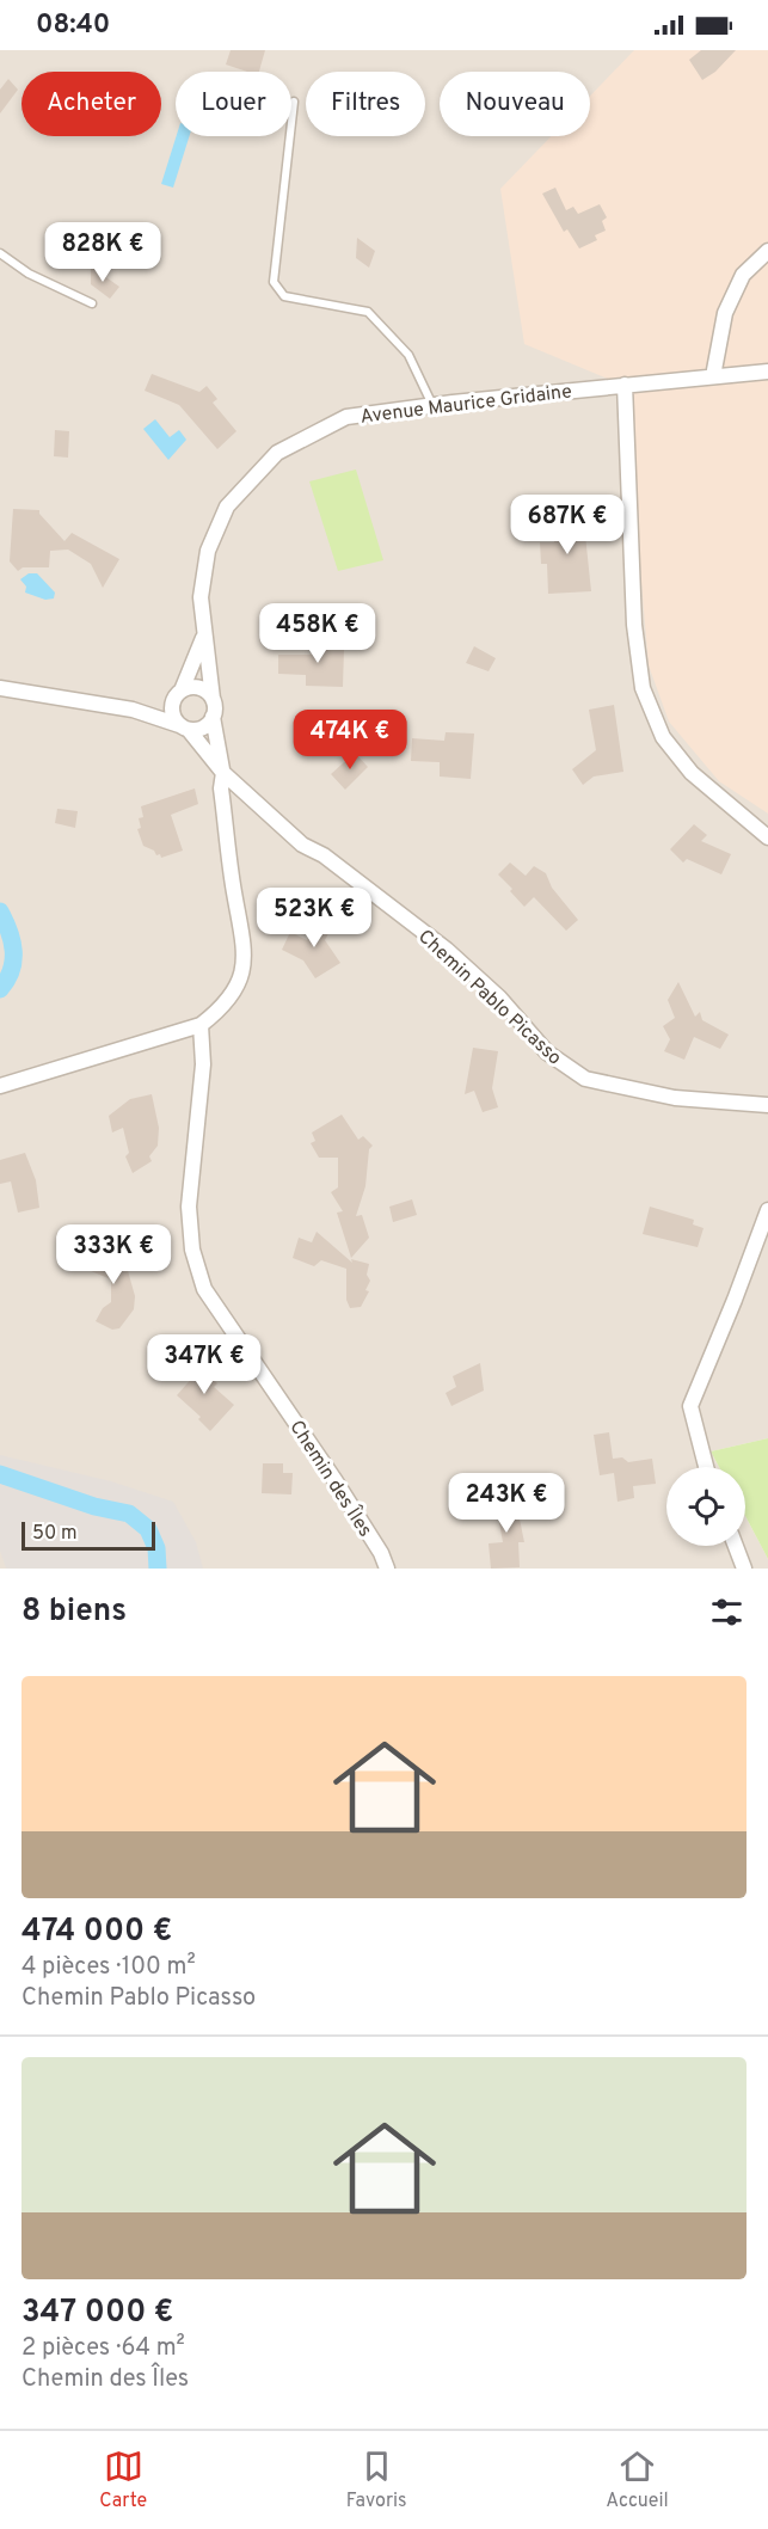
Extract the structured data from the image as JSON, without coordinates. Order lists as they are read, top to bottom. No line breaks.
{"streets":{"street":["Avenue Maurice Gridaine","Chemin Pablo Picasso","Chemin des Îles"]},"crossings":[["Avenue Maurice Gridaine","Chemin Pablo Picasso"]],"scale_bar":"50 m","page":{"status":"08:40","chip":["Acheter","Louer","Filtres","Nouveau"],"price":["828K €","687K €","458K €","474K €","523K €","333K €","347K €","243K €"],"scale":"50 m","heading":"8 biens","list":[{"name":"474 000 €","note":"4 pièces · 100 m² · Chemin Pablo Picasso"},{"name":"347 000 €","note":"2 pièces · 64 m² · Chemin des Îles"}],"tabs":["Carte","Favoris","Accueil"]}}
